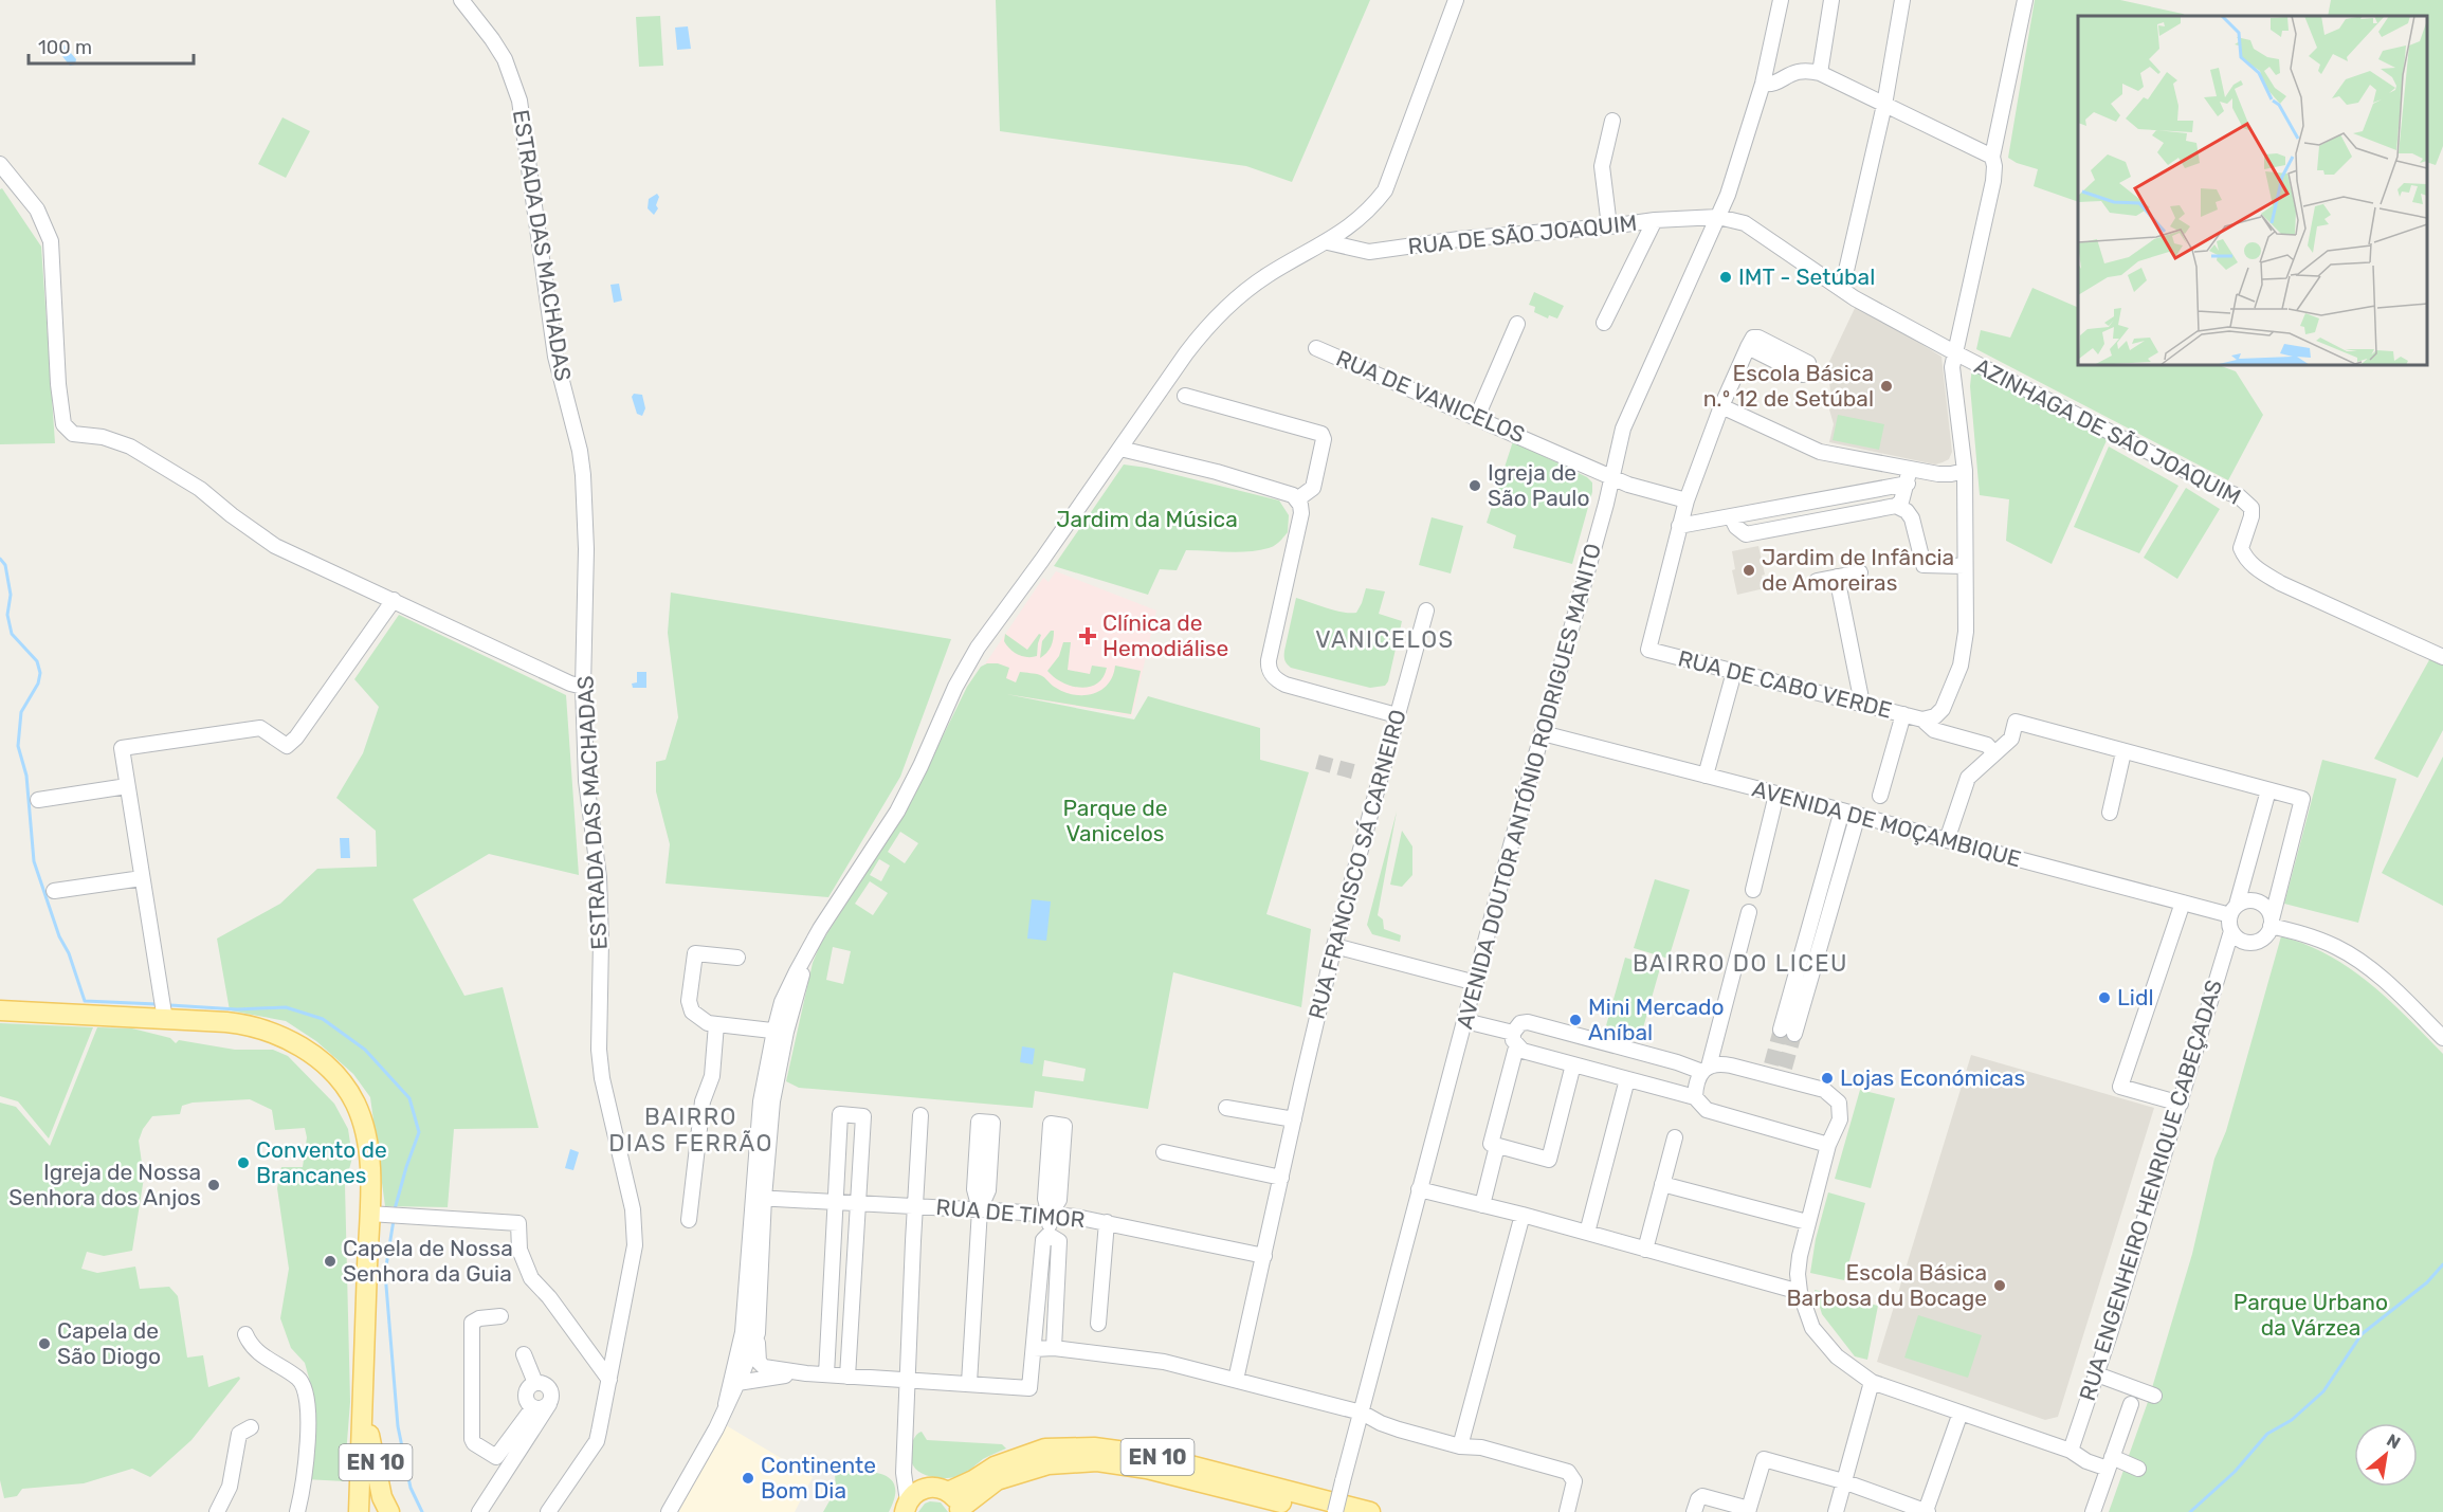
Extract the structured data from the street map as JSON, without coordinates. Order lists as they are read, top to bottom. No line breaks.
{"streets":{"main road":["EN 10"],"street":["RUA DE SÃO JOAQUIM","ESTRADA DAS MACHADAS","RUA DE VANICELOS","AZINHAGA DE SÃO JOAQUIM","RUA DE CABO VERDE","AVENIDA DOUTOR ANTÓNIO RODRIGUES MANITO","AVENIDA DE MOÇAMBIQUE","RUA FRANCISCO SÁ CARNEIRO","RUA ENGENHEIRO HENRIQUE CABEÇADAS","RUA DE TIMOR"]},"crossings":[["RUA DE SÃO JOAQUIM","AVENIDA DOUTOR ANTÓNIO RODRIGUES MANITO"],["RUA DE VANICELOS","AVENIDA DOUTOR ANTÓNIO RODRIGUES MANITO"],["AVENIDA DOUTOR ANTÓNIO RODRIGUES MANITO","AVENIDA DE MOÇAMBIQUE"],["AVENIDA DE MOÇAMBIQUE","RUA ENGENHEIRO HENRIQUE CABEÇADAS"],["RUA FRANCISCO SÁ CARNEIRO","RUA DE TIMOR"]],"districts":["VANICELOS","BAIRRO DO LICEU","BAIRRO DIAS FERRÃO"],"parks":["Jardim da Música","Parque de Vanicelos","Parque Urbano da Várzea"],"places":{"other":["IMT - Setúbal","Escola Básica n.º 12 de Setúbal","Igreja de São Paulo","Jardim de Infância de Amoreiras","Lidl","Mini Mercado Aníbal","Lojas Económicas","Convento de Brancanes","Igreja de Nossa Senhora dos Anjos","Capela de Nossa Senhora da Guia","Escola Básica Barbosa du Bocage","Capela de São Diogo","Continente Bom Dia"],"health":["Clínica de Hemodiálise"]},"scale_bar":"100 m","north":"top right"}
